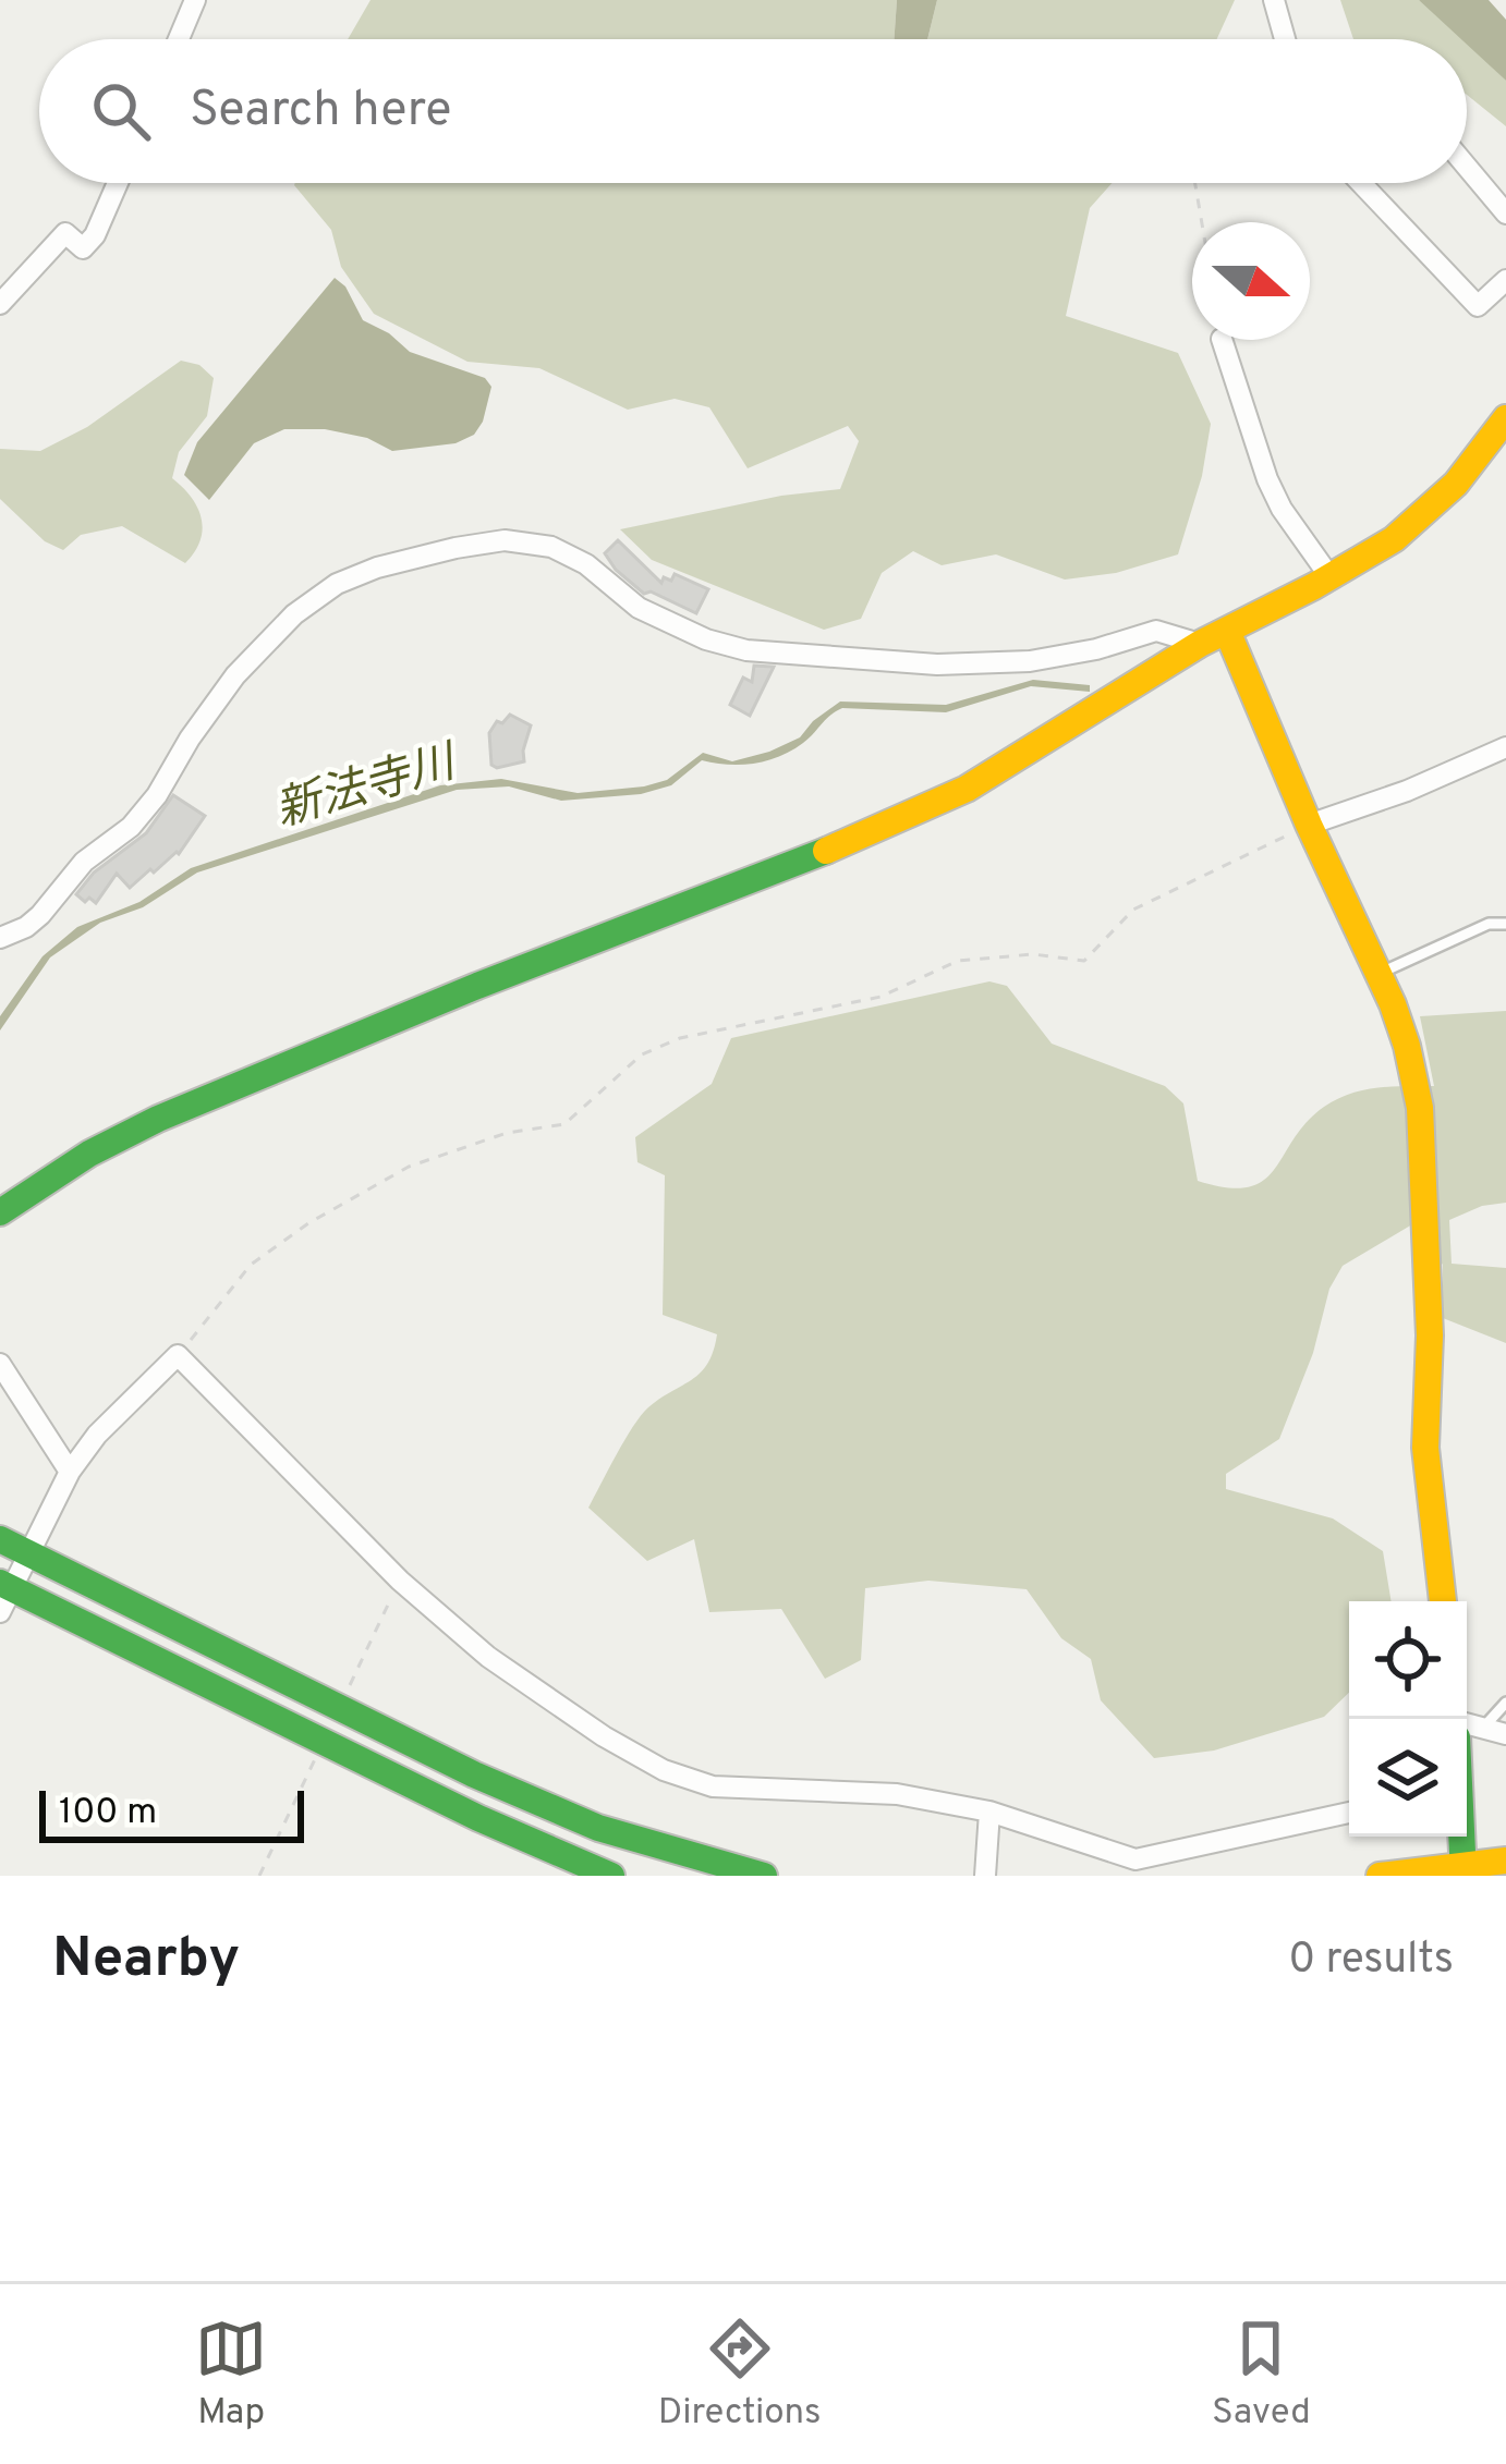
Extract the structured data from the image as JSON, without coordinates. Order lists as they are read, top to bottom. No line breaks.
{"water":["新法寺川"],"scale_bar":"100 m","north":"right","page":{"search":"Search here","scale":"100 m","heading":["Nearby","0 results"],"nav":["Map","Directions","Saved"]}}
